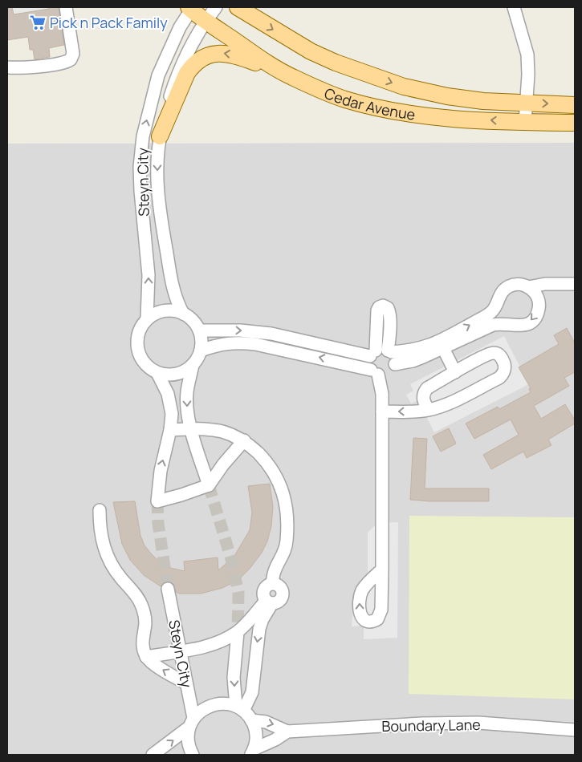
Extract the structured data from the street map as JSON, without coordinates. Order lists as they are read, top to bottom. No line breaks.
{"streets":{"main road":["Cedar Avenue"],"street":["Steyn City","Boundary Lane"]},"crossings":[["Cedar Avenue","Steyn City"]],"places":{"supermarket":["Pick n Pack Family"]}}
